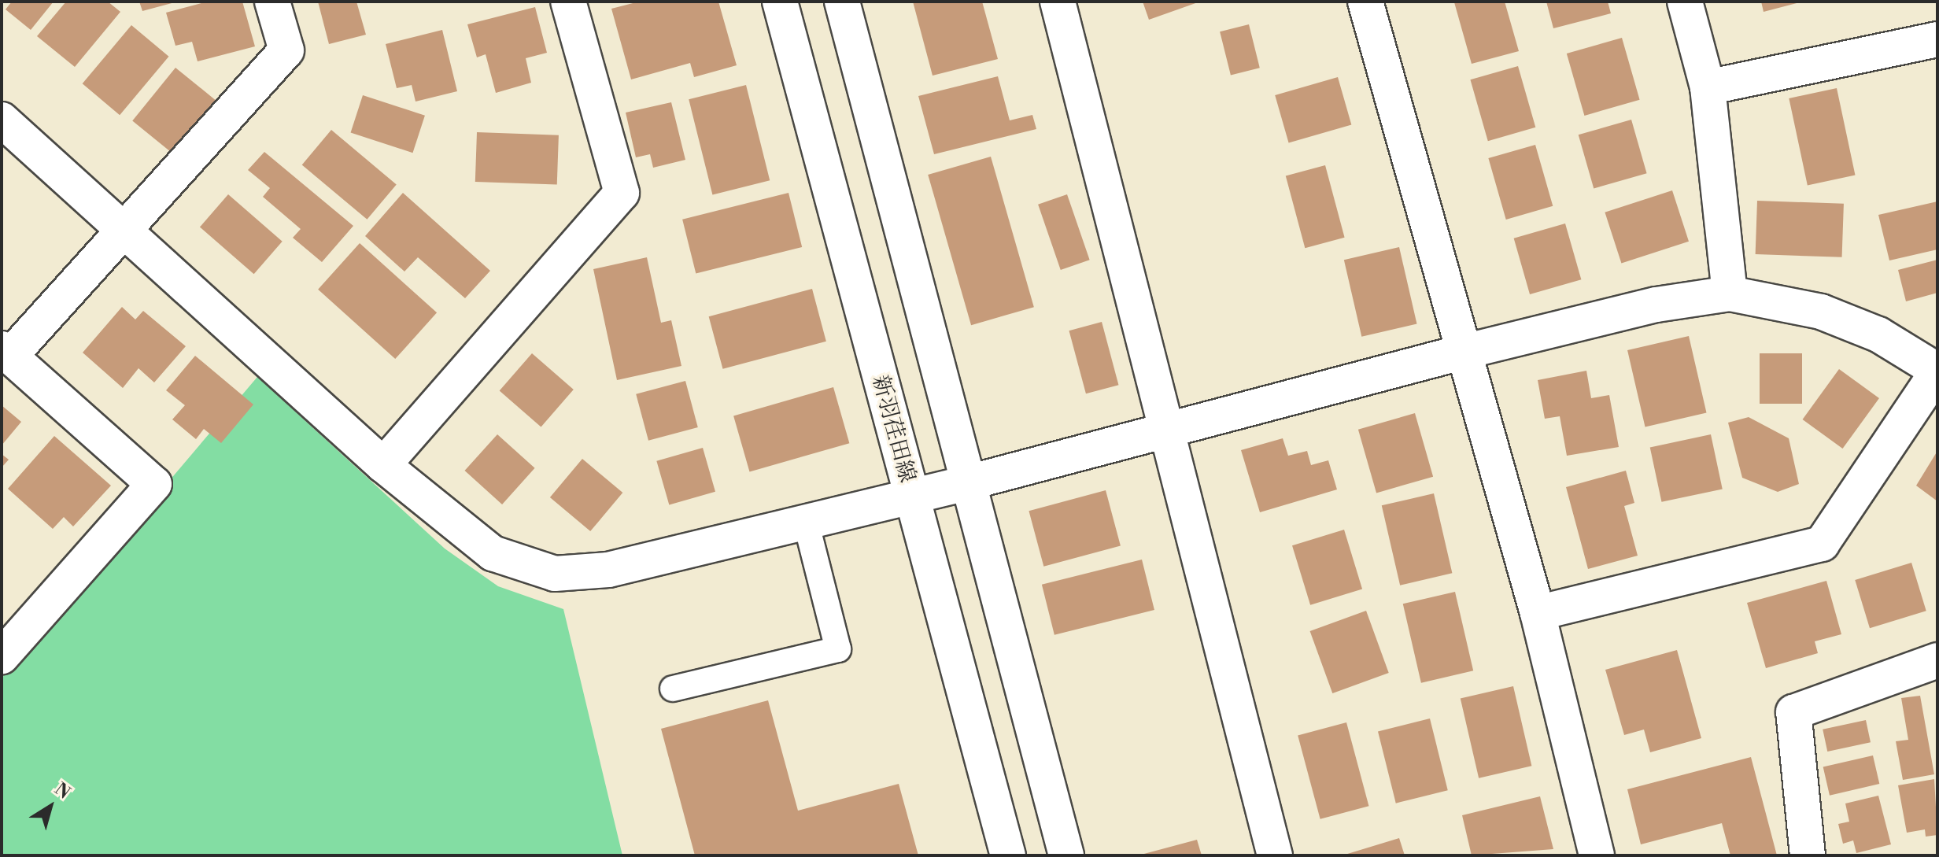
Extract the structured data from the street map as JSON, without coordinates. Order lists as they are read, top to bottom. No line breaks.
{"streets":{"street":["新羽荏田線"]},"north":"top right"}
